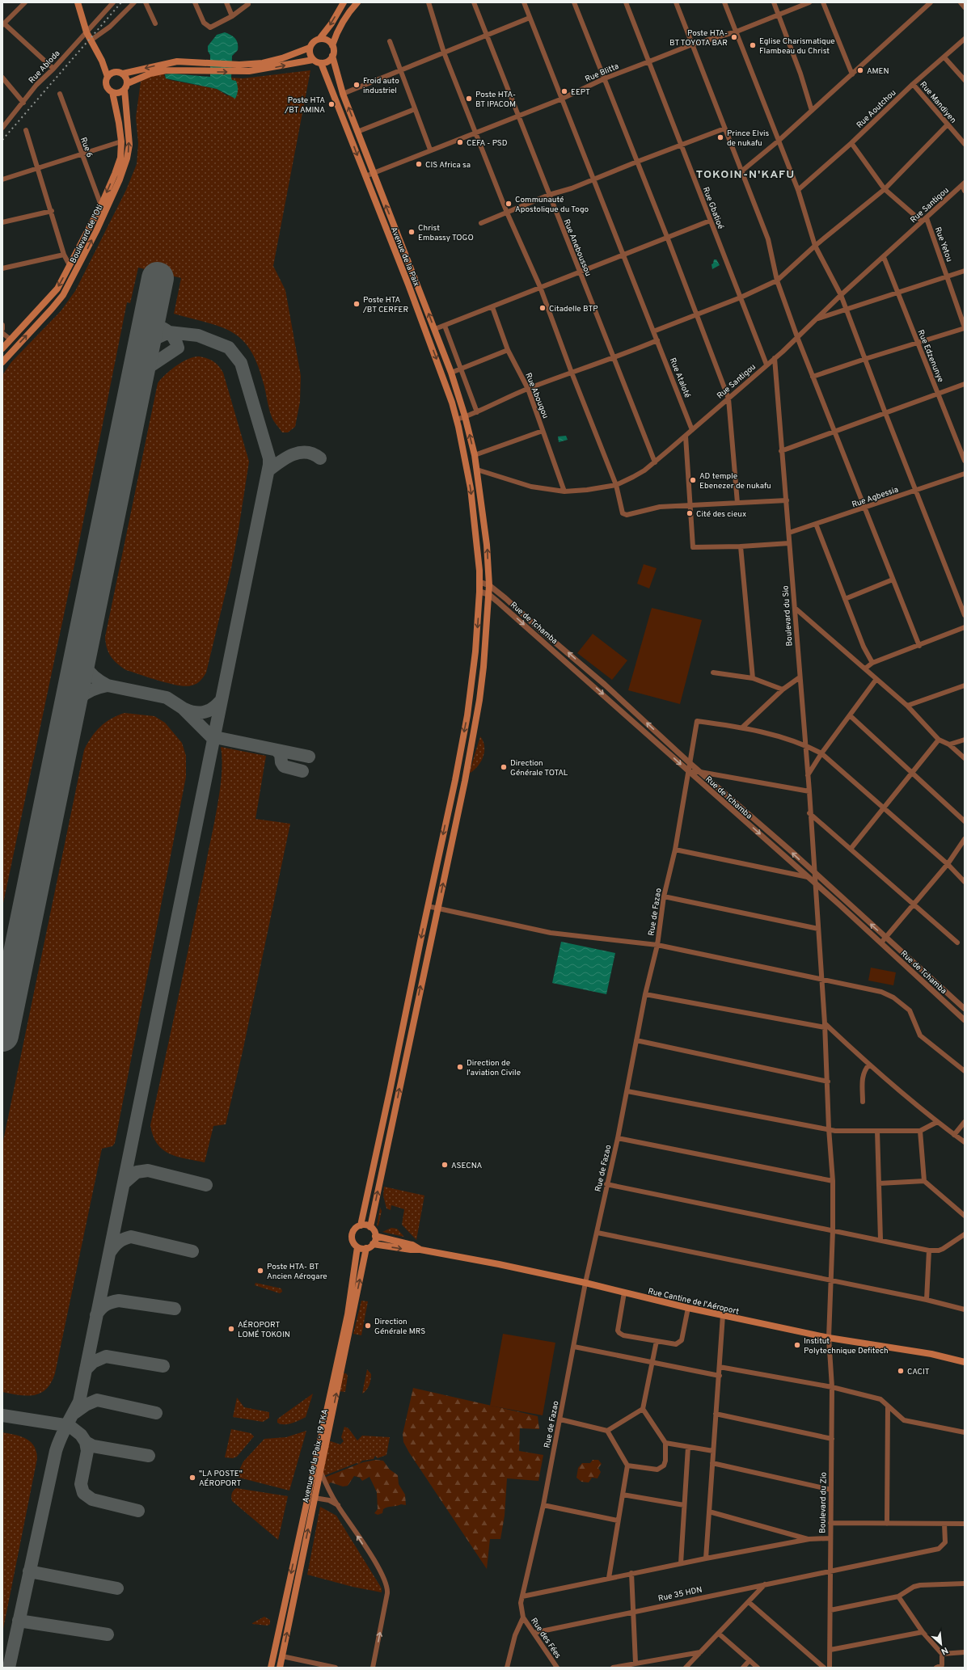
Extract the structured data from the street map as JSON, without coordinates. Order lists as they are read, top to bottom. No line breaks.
{"streets":{"main road":["Boulevard de l'Oti","Avenue de la Paix","Rue Cantine de l'Aéroport","Avenue de la Paix - 19 TKA"],"street":["Rue Abloda","Rue Blitta","Rue Mandiyen","Rue Aoutchou","Rue 6","Rue Santigou","Rue Gbatioé","Rue Yetou","Rue Aneboussou","Rue Edzenunye","Rue Ataloté","Rue Abougou","Rue Agbessia","Boulevard du Sio","Rue de Tchamba","Rue de Fazao","Boulevard du Zio","Rue 35 HDN","Rue des Fées"]},"crossings":[["Rue Blitta","Rue Gbatioé"],["Rue Blitta","Rue Aneboussou"],["Rue Blitta","Avenue de la Paix"],["Rue Blitta","Rue Ataloté"],["Rue Mandiyen","Rue Aoutchou"],["Rue 6","Boulevard de l'Oti"],["Rue Santigou","Rue Gbatioé"],["Rue Santigou","Rue Yetou"],["Rue Santigou","Rue Aneboussou"],["Rue Santigou","Rue Edzenunye"],["Rue Santigou","Rue Ataloté"],["Rue Santigou","Rue Abougou"],["Rue Santigou","Boulevard du Sio"],["Avenue de la Paix","Rue de Tchamba"],["Avenue de la Paix","Avenue de la Paix - 19 TKA"],["Rue Agbessia","Boulevard du Sio"],["Boulevard du Sio","Rue de Tchamba"],["Boulevard du Sio","Boulevard du Zio"],["Rue de Tchamba","Rue de Fazao"],["Rue de Fazao","Rue Cantine de l'Aéroport"],["Rue de Fazao","Rue des Fées"],["Rue Cantine de l'Aéroport","Boulevard du Zio"],["Boulevard du Zio","Rue 35 HDN"],["Rue 35 HDN","Rue des Fées"]],"districts":["TOKOIN-N'KAFU"],"places":["Poste HTA- BT TOYOTA BAR","Eglise Charismatique Flambeau du Christ","AMEN","Froid auto industriel","EEPT","Poste HTA- BT IPACOM","Poste HTA /BT AMINA","Prince Elvis de nukafu","CEFA - PSD","CIS Africa sa","Communauté Apostolique du Togo","Christ Embassy TOGO","Poste HTA /BT CERFER","Citadelle BTP","AD temple Ebenezer de nukafu","Cité des cieux","Direction Générale TOTAL","Direction de l'aviation Civile","ASECNA","Poste HTA- BT Ancien Aérogare","Direction Générale MRS","AÉROPORT LOMÉ TOKOIN","Institut Polytechnique Defitech","CACIT","\"LA POSTE\" AÉROPORT"],"north":"bottom right"}
